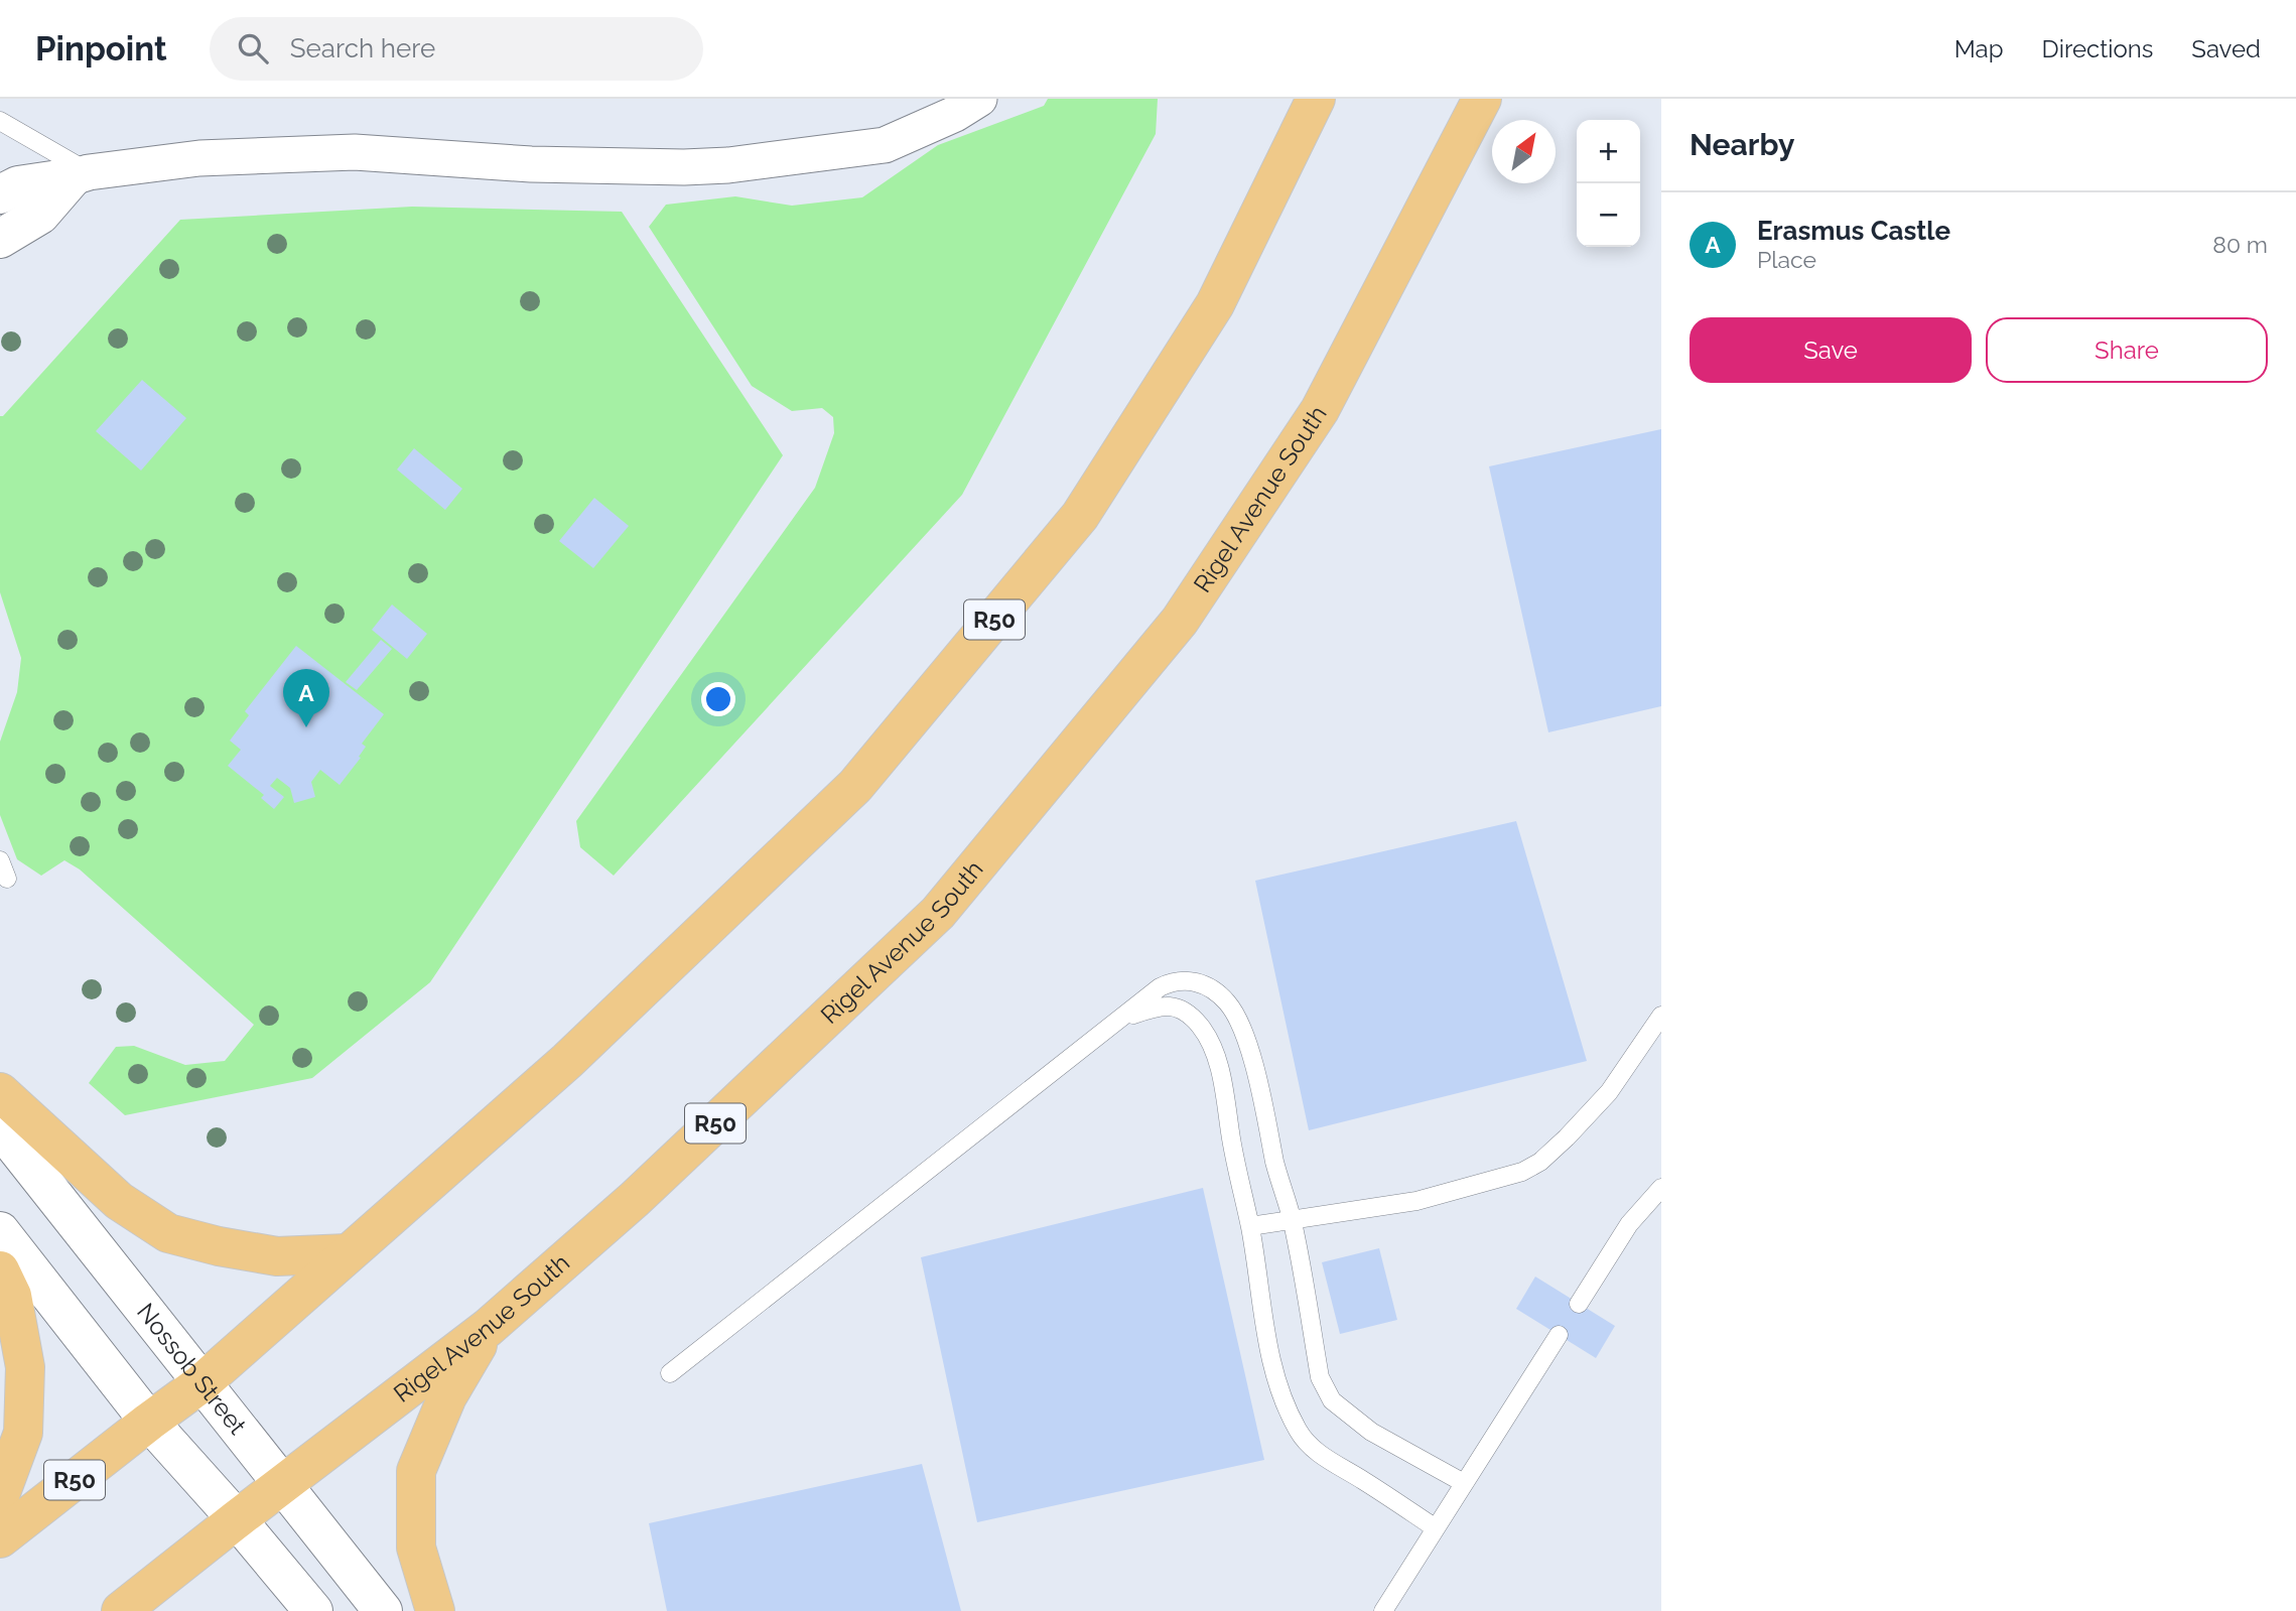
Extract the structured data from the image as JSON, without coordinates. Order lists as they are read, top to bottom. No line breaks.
{"streets":{"main road":["Rigel Avenue South","R50"],"street":["Nossob Street"]},"crossings":[["Rigel Avenue South","Nossob Street"],["R50","Nossob Street"]],"north":"top right","page":{"header":"Pinpoint","search":"Search here","nav":["Map","Directions","Saved"],"heading":"Nearby","map_buttons":["+","−"],"list":[{"mark":"A","name":"Erasmus Castle","note":"Place","value":"80 m"}],"buttons":["Save","Share"],"pins":"A"}}
